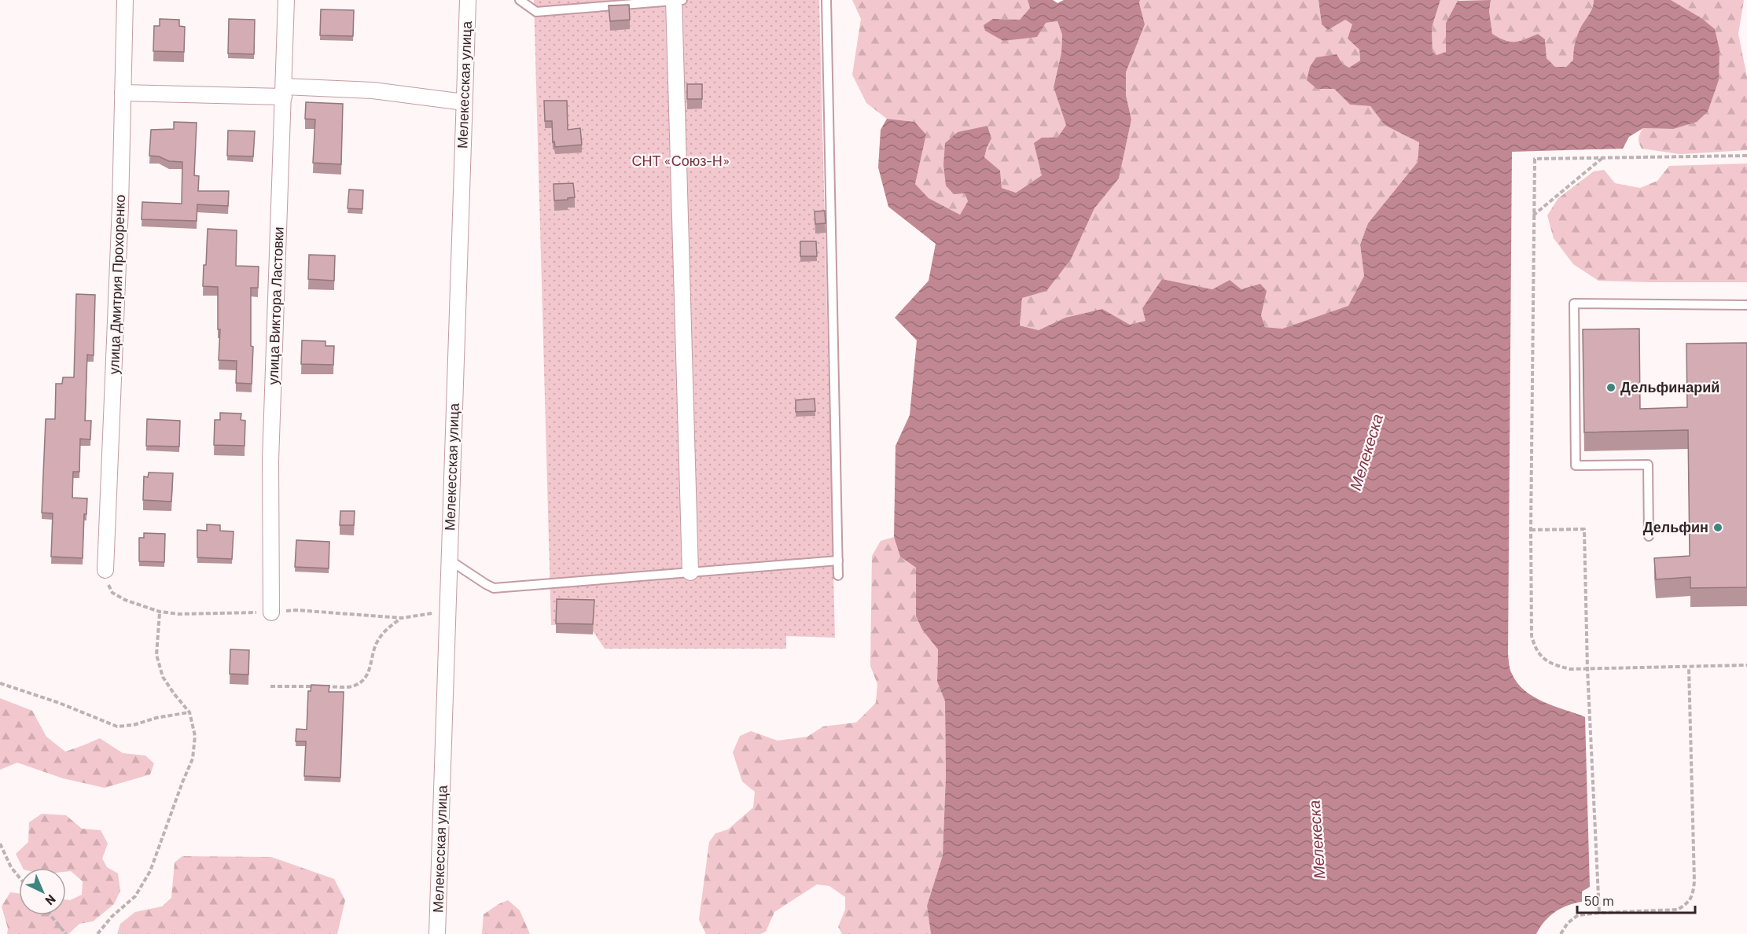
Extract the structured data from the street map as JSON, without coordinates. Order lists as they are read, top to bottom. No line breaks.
{"streets":{"street":["Мелекесская улица","улица Дмитрия Прохоренко","улица Виктора Ластовки"]},"water":["Мелекеска"],"parks":["СНТ «Союз-Н»"],"places":["Дельфинарий","Дельфин"],"scale_bar":"50 m","north":"bottom right"}
